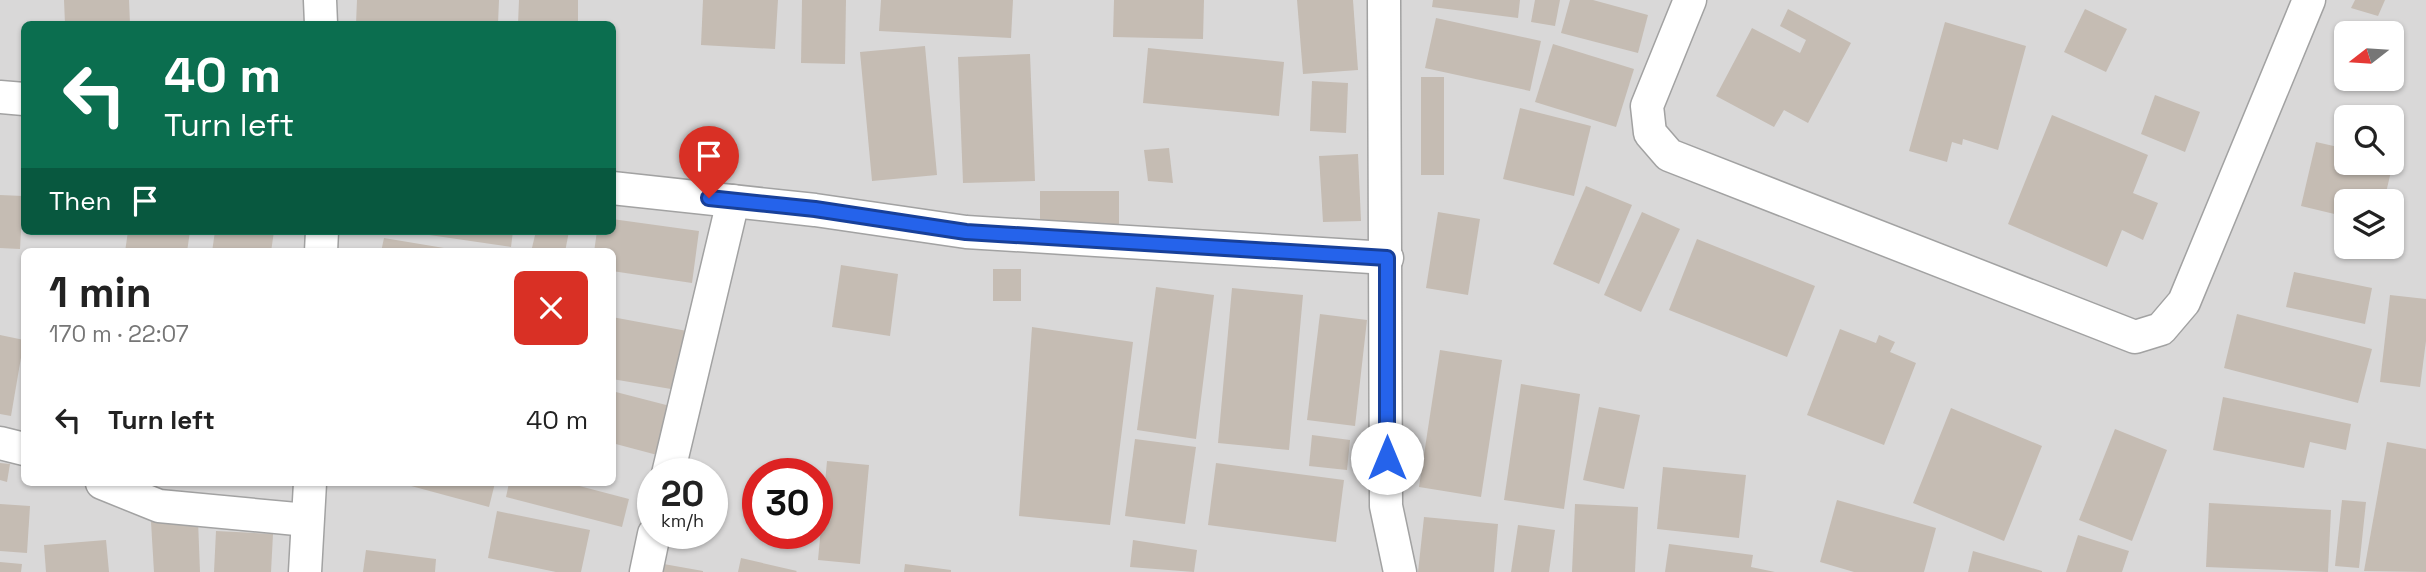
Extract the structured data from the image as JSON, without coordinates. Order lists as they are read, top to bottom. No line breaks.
{"north":"left","page":{"turn":["40 m","Turn left"],"then":"Then","heading":["1 min","170 m · 22:07"],"list":[{"name":"Turn left","value":"40 m"}],"speed":"20 km/h","limit":"30"}}
